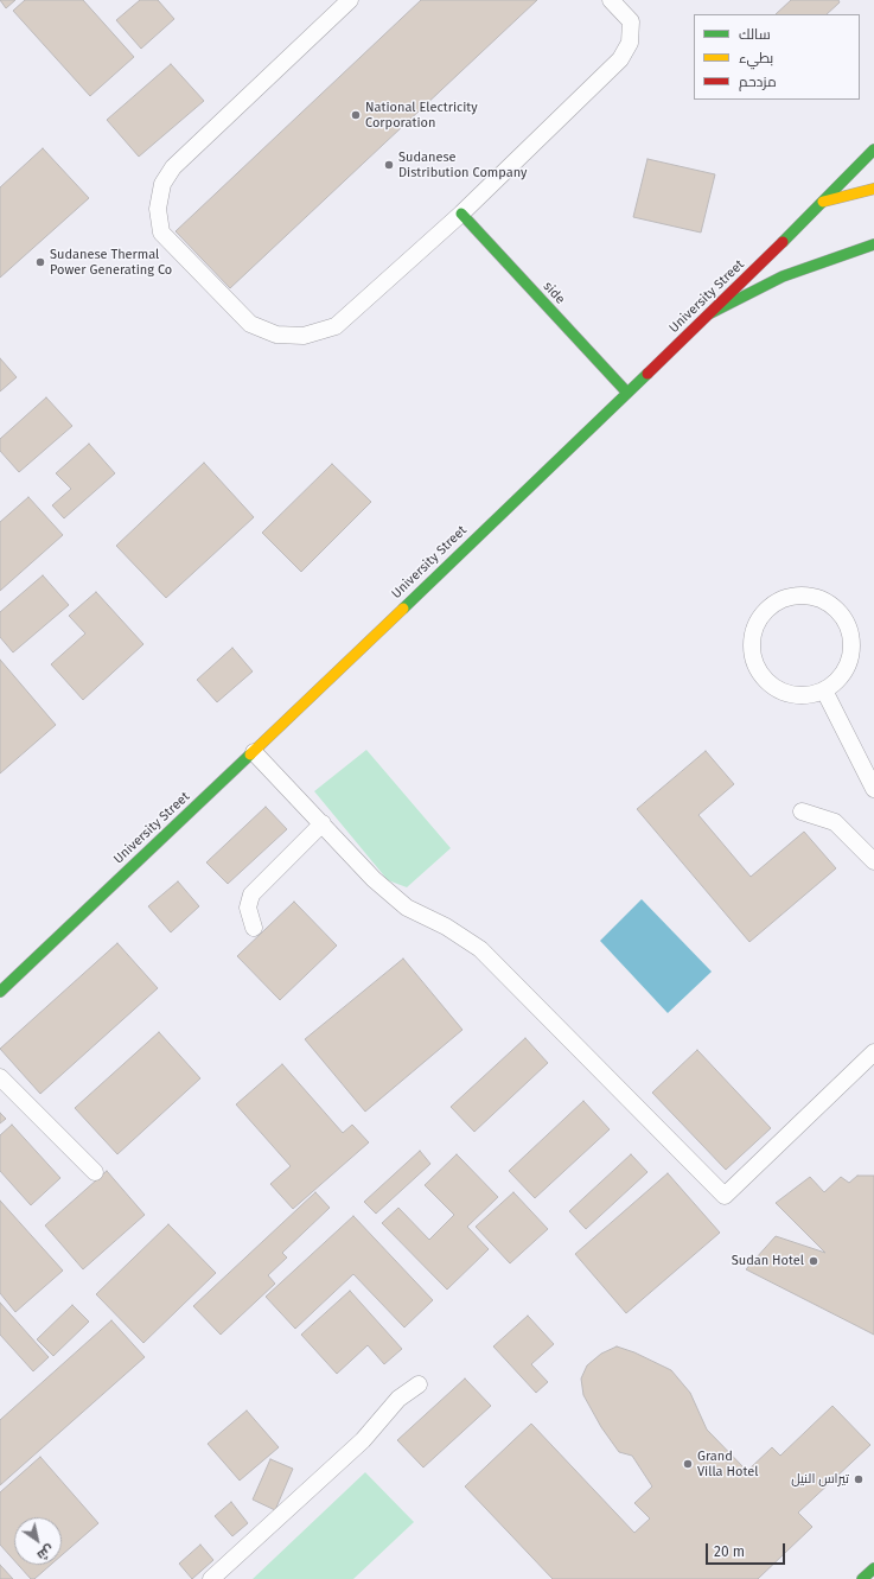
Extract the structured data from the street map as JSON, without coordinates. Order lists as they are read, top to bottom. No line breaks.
{"streets":{"main road":["side","University Street"]},"crossings":[["side","University Street"]],"places":["National Electricity Corporation","Sudanese Distribution Company","Sudanese Thermal Power Generating Co","Sudan Hotel","Grand Villa Hotel","تيراس النيل"],"legend":["سالك","بطيء","مزدحم"],"scale_bar":"20 m","north":"bottom right"}
